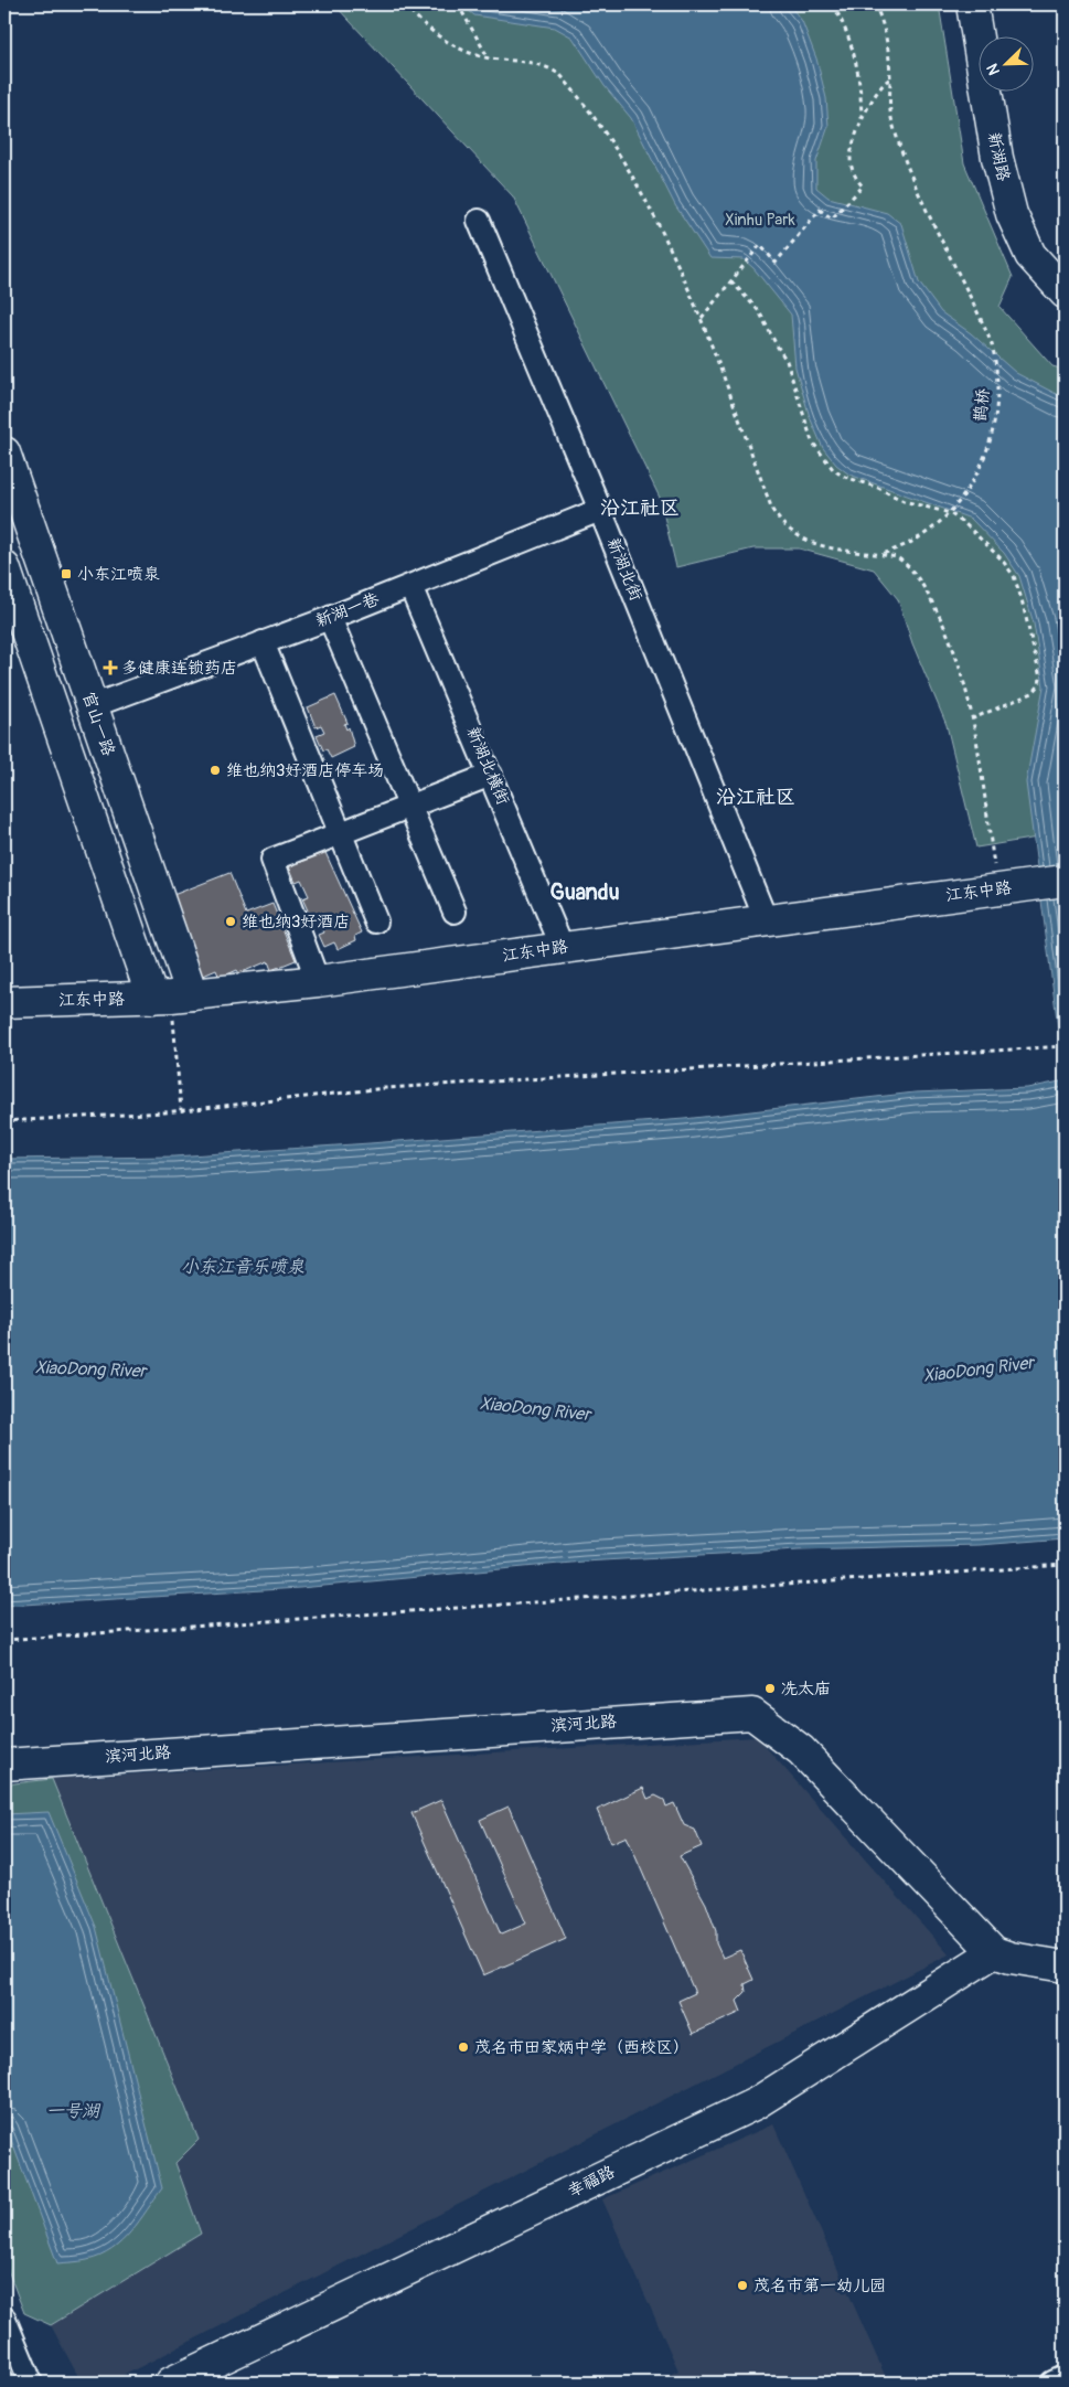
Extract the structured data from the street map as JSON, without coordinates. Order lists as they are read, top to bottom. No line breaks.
{"streets":{"street":["新湖路","新湖北街","新湖一巷","官山一路","新湖北横街","江东中路","滨河北路","幸福路"],"path":["鹊桥"]},"crossings":[["新湖北街","新湖一巷"],["新湖北街","江东中路"],["新湖一巷","官山一路"],["新湖一巷","新湖北横街"],["官山一路","江东中路"],["新湖北横街","江东中路"],["滨河北路","幸福路"]],"districts":["沿江社区","沿江社区","Guandu"],"water":["小东江音乐喷泉","XiaoDong River","一号湖"],"parks":["Xinhu Park"],"places":{"transit":["小东江喷泉"],"health":["多健康连锁药店"],"other":["维也纳3好酒店停车场","维也纳3好酒店","冼太庙","茂名市田家炳中学（西校区）","茂名市第一幼儿园"]},"north":"bottom left"}
